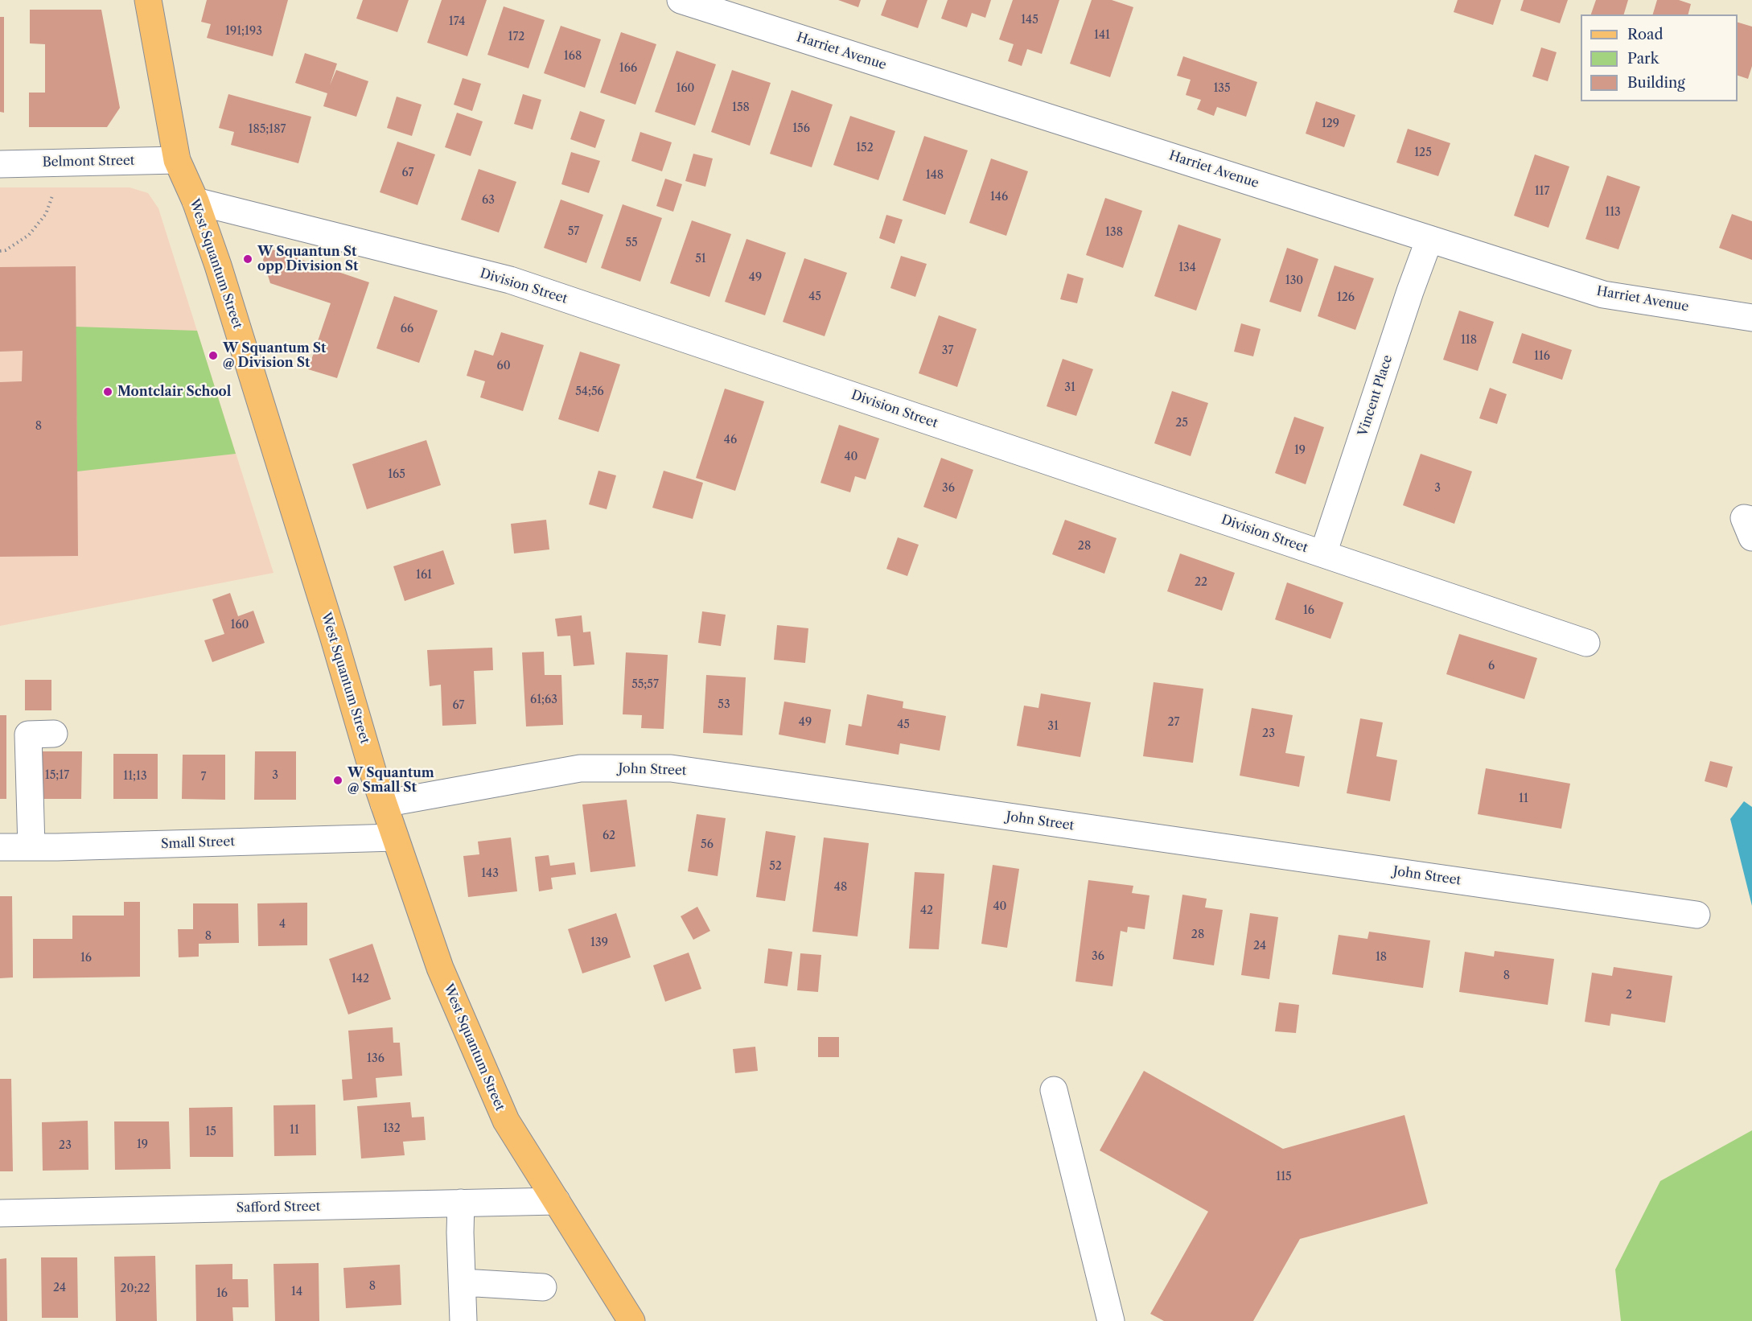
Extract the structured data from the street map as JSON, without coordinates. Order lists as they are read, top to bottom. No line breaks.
{"streets":{"main road":["West Squantum Street"],"street":["Harriet Avenue","Belmont Street","Division Street","Vincent Place","John Street","Small Street","Safford Street"]},"crossings":[["Harriet Avenue","Vincent Place"],["Belmont Street","West Squantum Street"],["West Squantum Street","Division Street"],["West Squantum Street","John Street"],["West Squantum Street","Small Street"],["West Squantum Street","Safford Street"],["Division Street","Vincent Place"]],"places":["W Squantun St opp Division St","W Squantum St @ Division St","Montclair School","W Squantum @ Small St"],"house_numbers":["145","174","191;193","141","172","168","166","160","135","158","129","156","185;187","152","125","67","148","117","146","63","113","57","138","55","51","134","49","130","45","126","66","118","37","116","60","31","54;56","25","8","46","19","40","165","36","3","28","161","22","16","160","6","55;57","61;63","53","67","49","27","45","31","23","15;17","3","11;13","7","11","62","56","52","143","48","40","42","4","28","8","139","24","36","18","16","8","142","2","136","132","11","15","19","23","115","8","24","20;22","14","16"],"legend":["Road","Park","Building"]}
